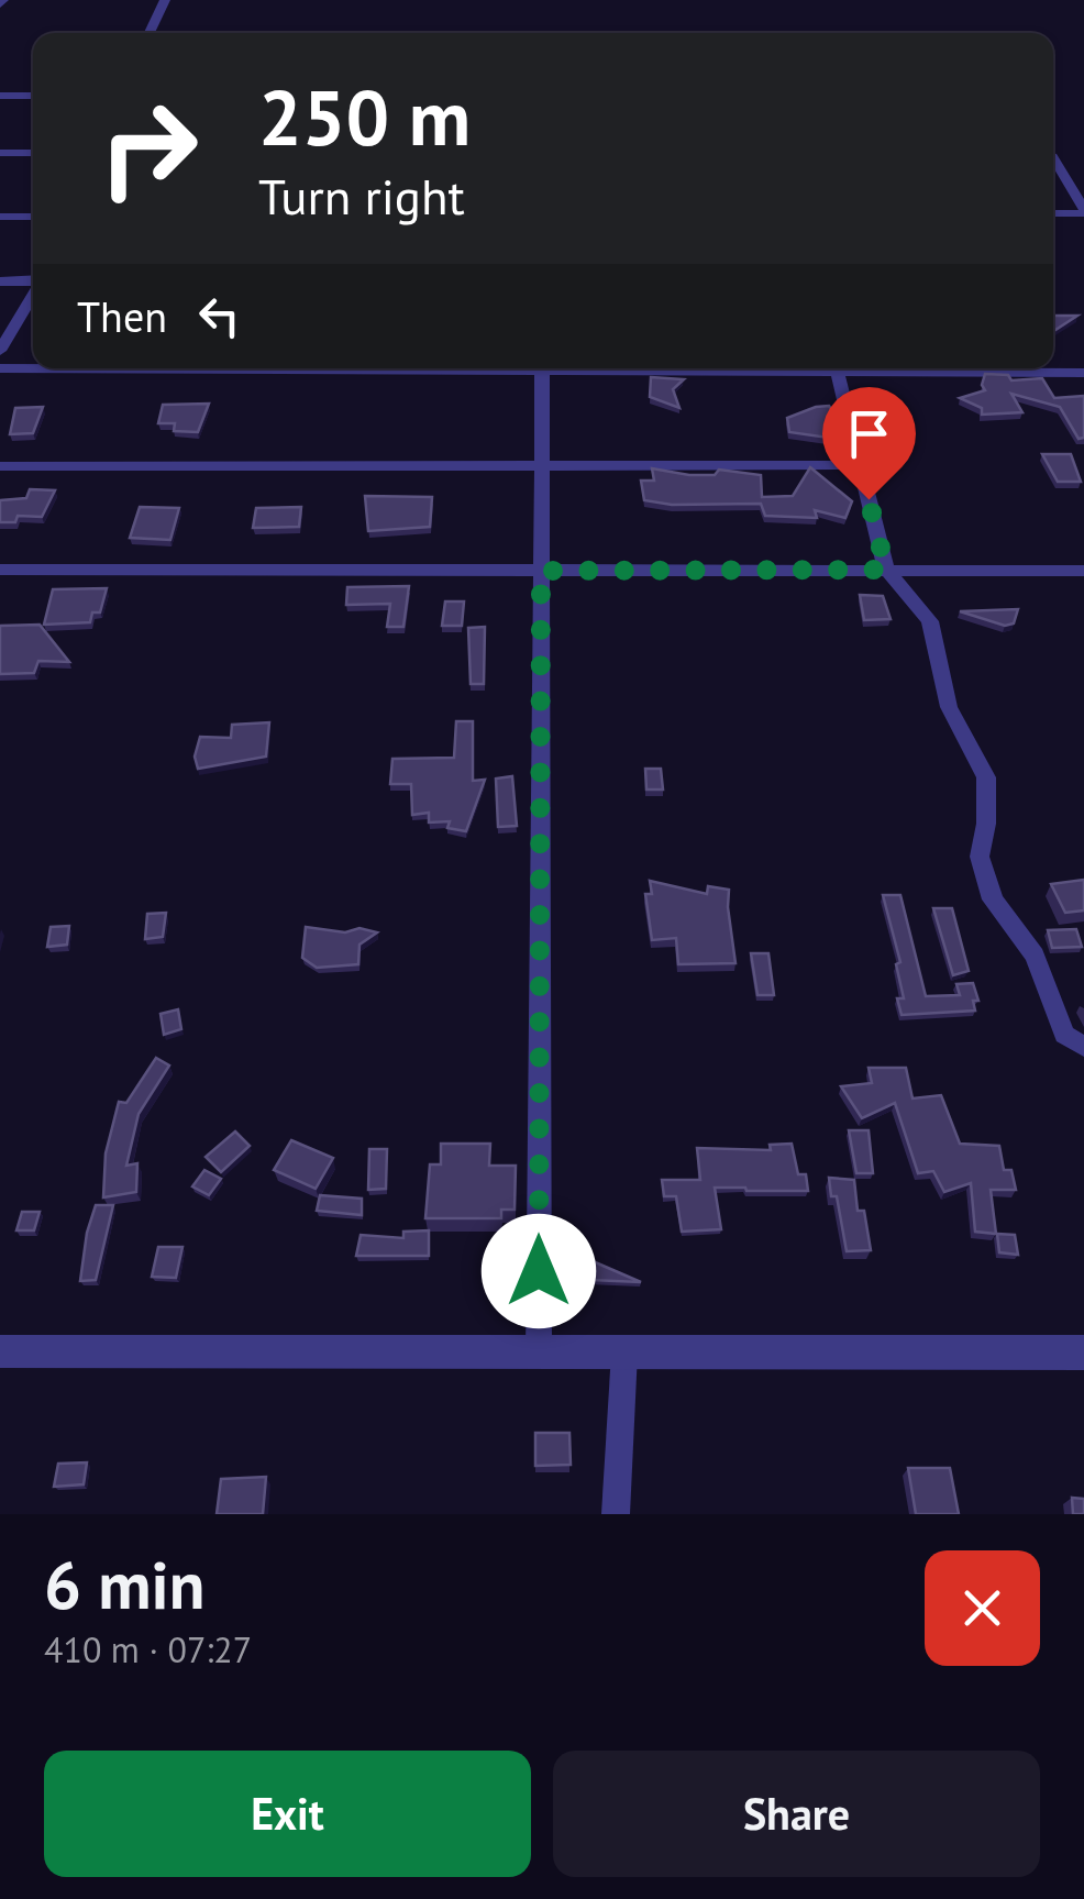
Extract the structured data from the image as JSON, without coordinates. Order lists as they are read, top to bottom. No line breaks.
{"page":{"turn":["250 m","Turn right"],"then":"Then","heading":["6 min","410 m · 07:27"],"buttons":["Exit","Share"]}}
